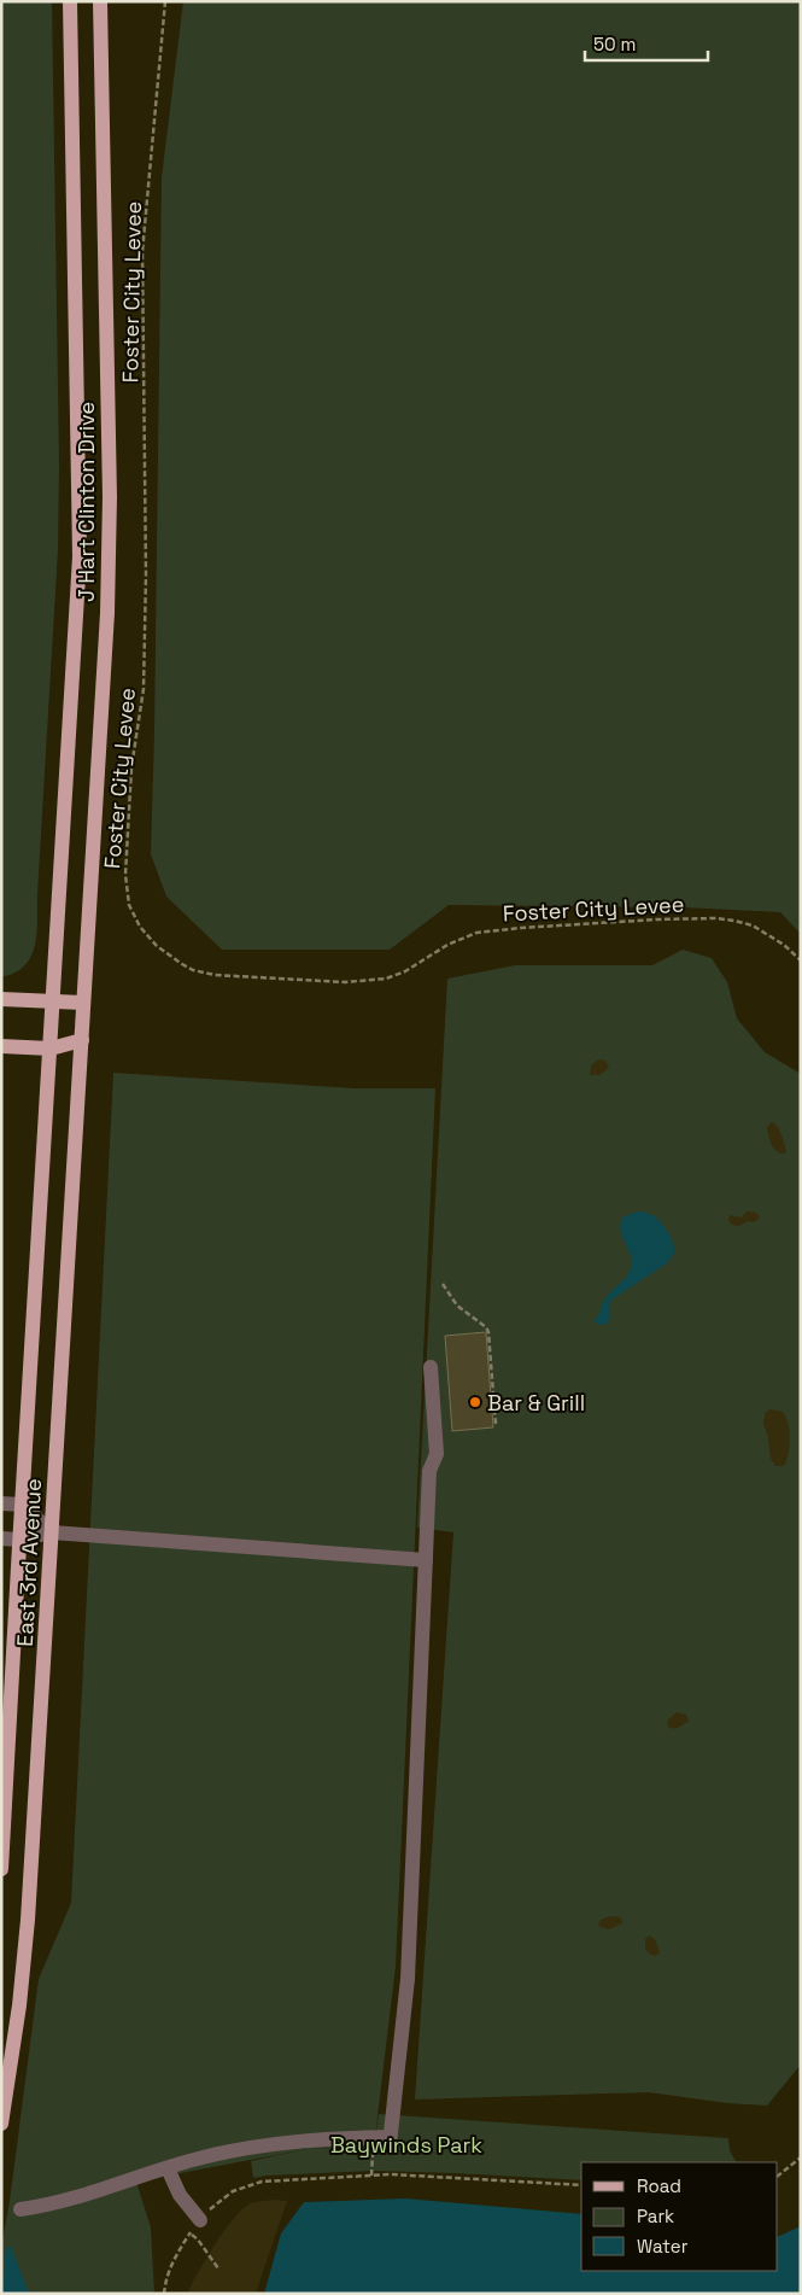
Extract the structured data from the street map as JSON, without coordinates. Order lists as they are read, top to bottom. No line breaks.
{"streets":{"main road":["J Hart Clinton Drive","East 3rd Avenue"],"path":["Foster City Levee"]},"crossings":[["J Hart Clinton Drive","East 3rd Avenue"]],"parks":["Baywinds Park"],"places":["Bar & Grill"],"legend":["Road","Park","Water"],"scale_bar":"50 m"}
